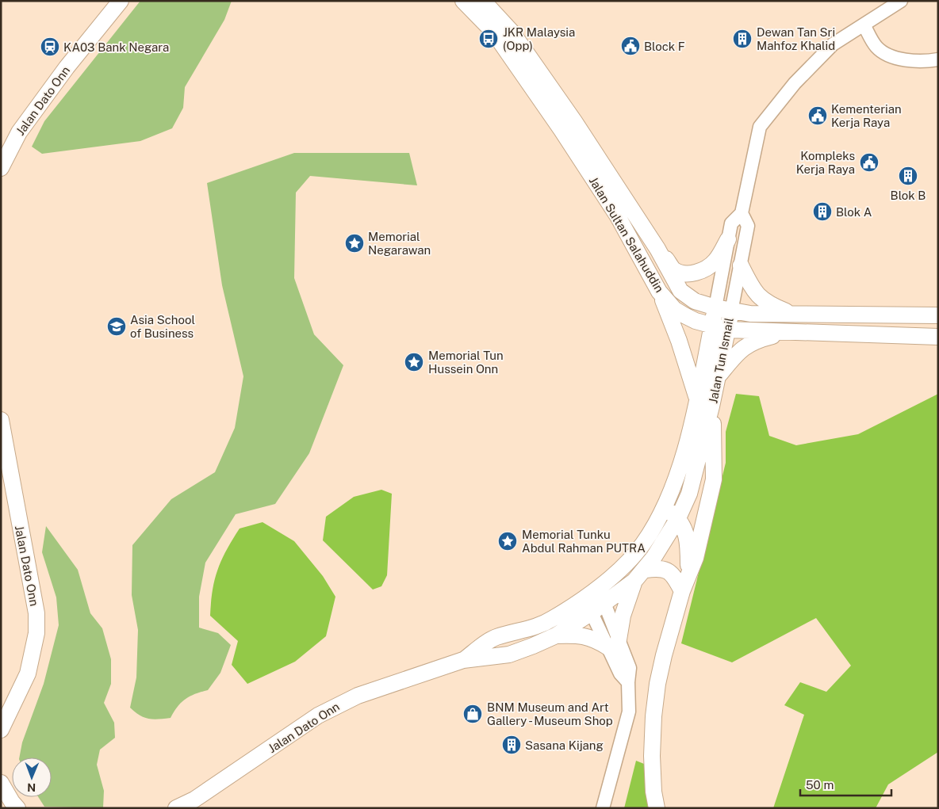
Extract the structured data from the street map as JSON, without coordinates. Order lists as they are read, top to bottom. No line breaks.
{"streets":{"street":["Jalan Dato Onn","Jalan Sultan Salahuddin","Jalan Tun Ismail"]},"crossings":[["Jalan Dato Onn","Jalan Tun Ismail"],["Jalan Sultan Salahuddin","Jalan Tun Ismail"]],"places":{"bus stop":["JKR Malaysia (Opp)"],"building":["Dewan Tan Sri Mahfoz Khalid","Blok B","Blok A","Sasana Kijang"],"public building":["Block F","Kementerian Kerja Raya","Kompleks Kerja Raya"],"station":["KA03 Bank Negara"],"place":["Memorial Negarawan","Memorial Tun Hussein Onn","Memorial Tunku Abdul Rahman PUTRA"],"school or university":["Asia School of Business"],"shop":["BNM Museum and Art Gallery - Museum Shop"]},"scale_bar":"50 m","north":"bottom"}
